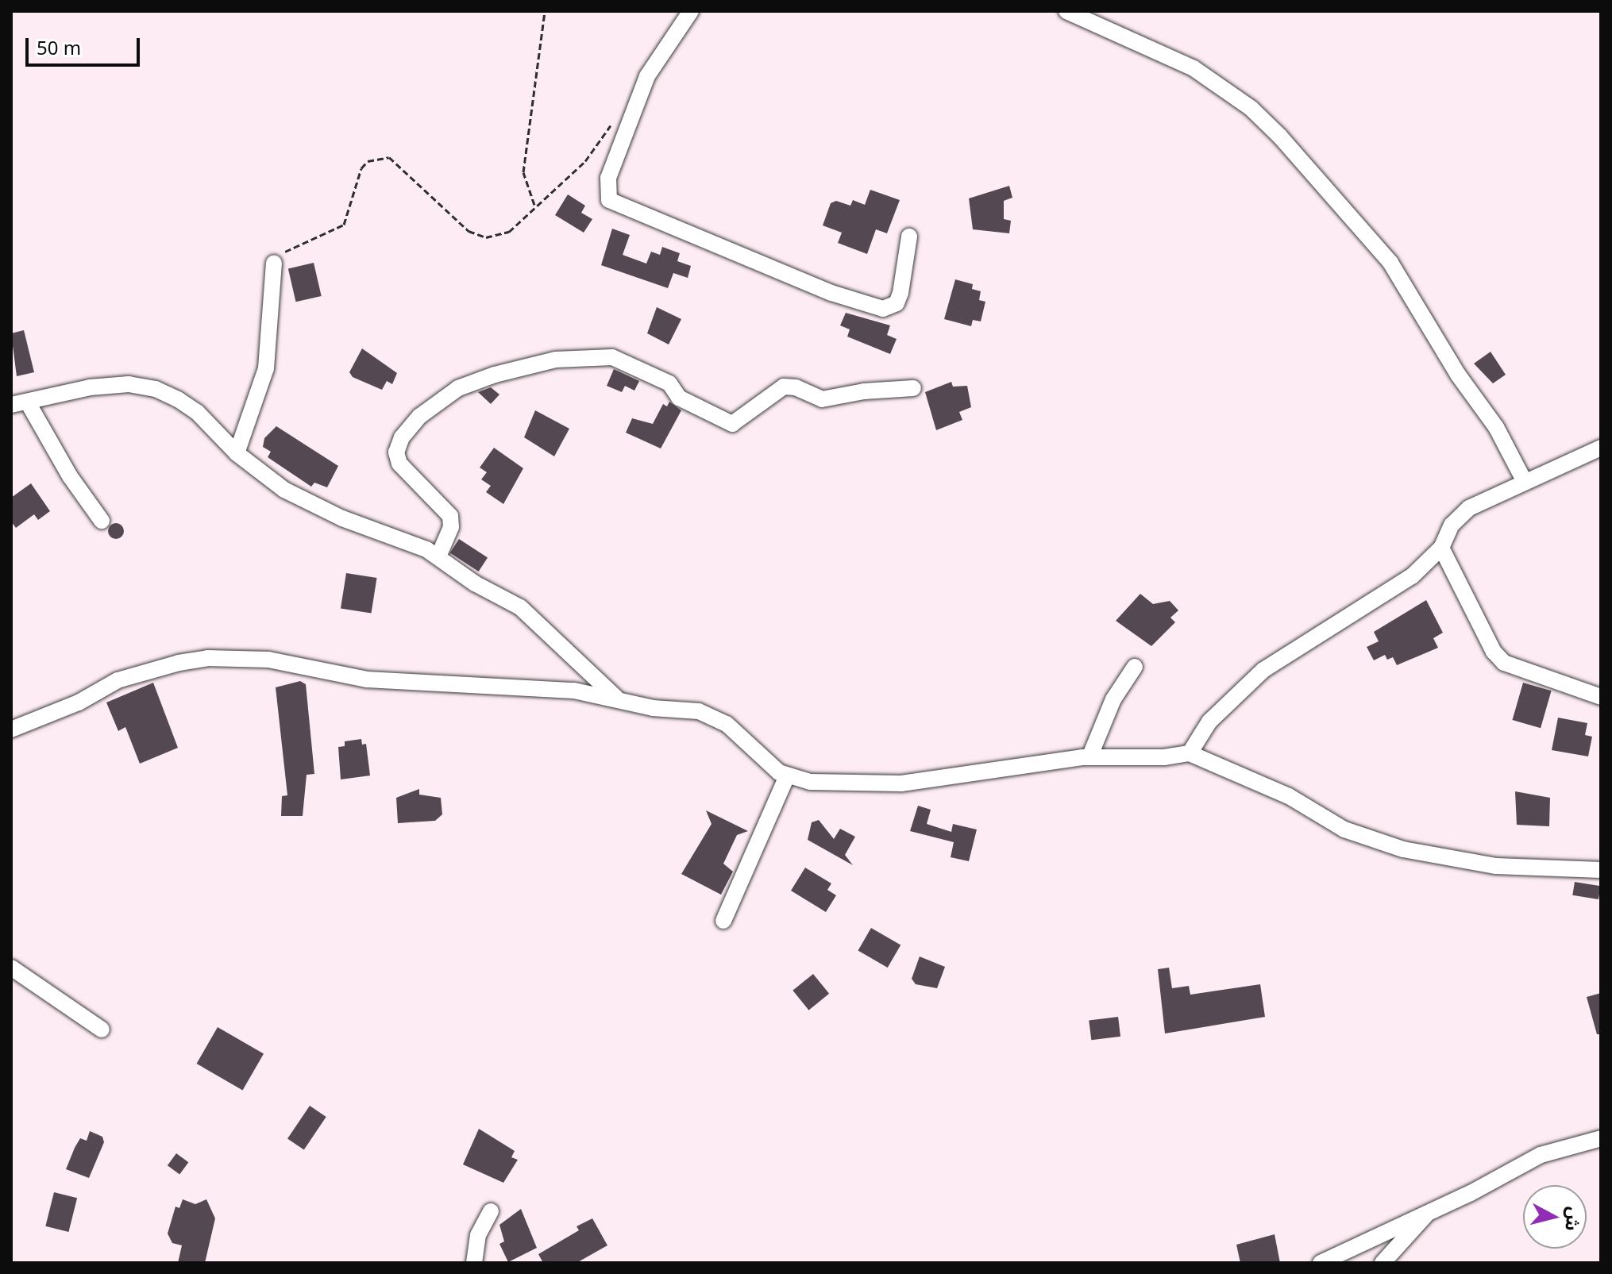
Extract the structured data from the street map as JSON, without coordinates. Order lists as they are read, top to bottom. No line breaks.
{"scale_bar":"50 m","north":"right"}
